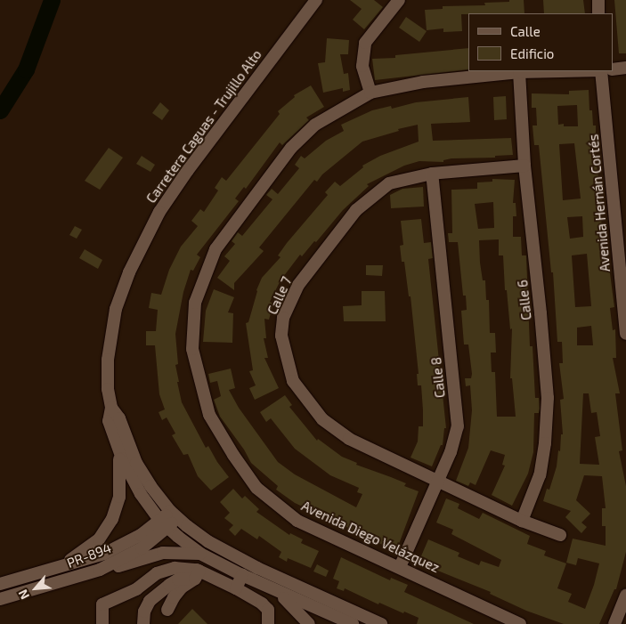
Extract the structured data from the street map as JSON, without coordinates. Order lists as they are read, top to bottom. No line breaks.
{"streets":{"street":["Carretera Caguas - Trujillo Alto","Avenida Hernán Cortés","Calle 7","Calle 6","Calle 8","Avenida Diego Velázquez","PR-894"]},"crossings":[["Carretera Caguas - Trujillo Alto","PR-894"],["Calle 7","Calle 6"],["Calle 7","Calle 8"],["Calle 6","Avenida Diego Velázquez"],["Calle 8","Avenida Diego Velázquez"]],"legend":["Calle","Edificio"],"north":"bottom left"}
